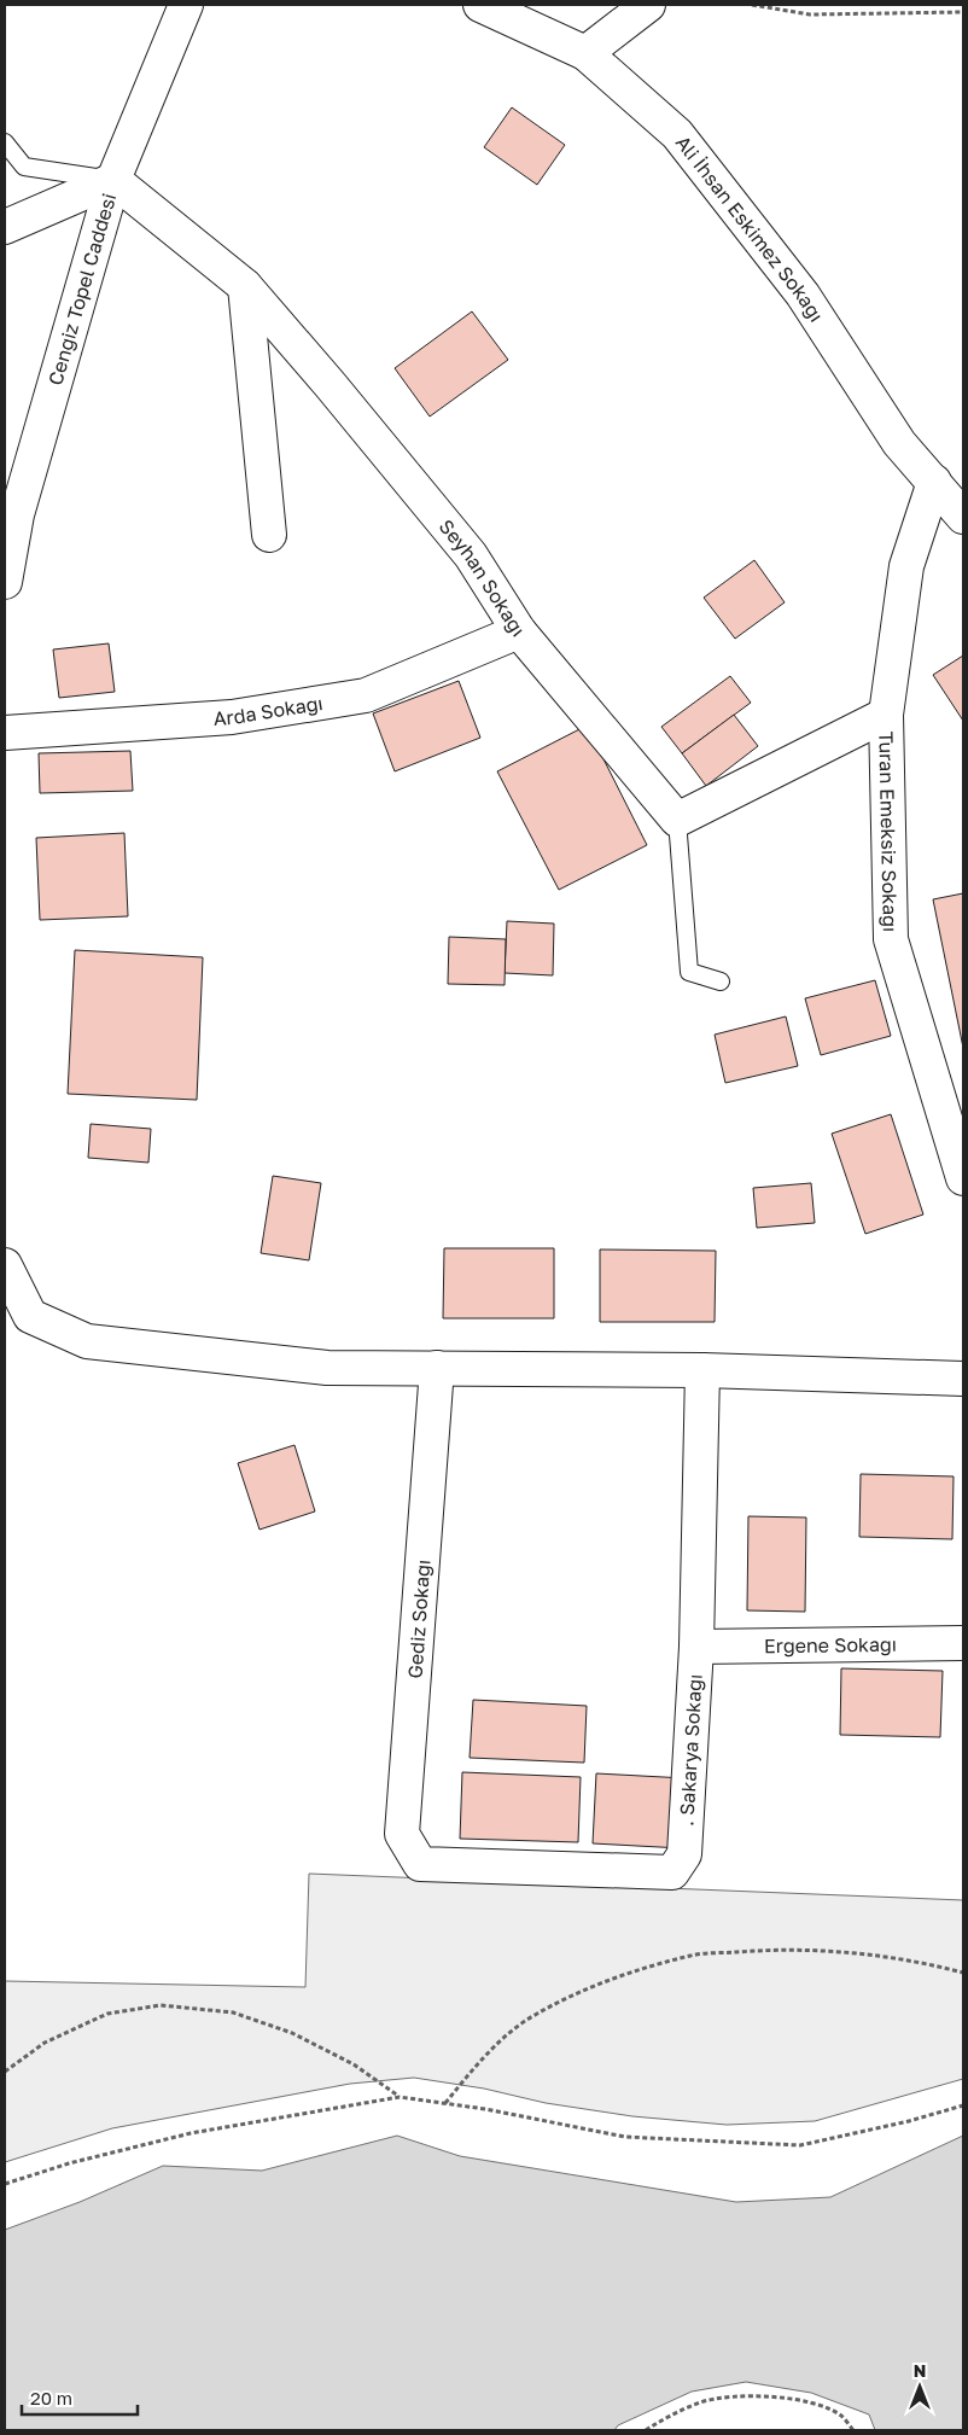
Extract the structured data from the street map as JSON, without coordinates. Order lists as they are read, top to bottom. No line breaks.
{"streets":{"street":["Ali İhsan Eskimez Sokağı","Cengiz Topel Caddesi","Seyhan Sokağı","Arda Sokağı","Turan Emeksiz Sokağı","Gediz Sokağı","Ergene Sokağı",". Sakarya Sokağı"]},"crossings":[["Ali İhsan Eskimez Sokağı","Turan Emeksiz Sokağı"],["Cengiz Topel Caddesi","Seyhan Sokağı"],["Seyhan Sokağı","Arda Sokağı"],["Gediz Sokağı",". Sakarya Sokağı"],["Ergene Sokağı",". Sakarya Sokağı"]],"scale_bar":"20 m","north":"top"}
